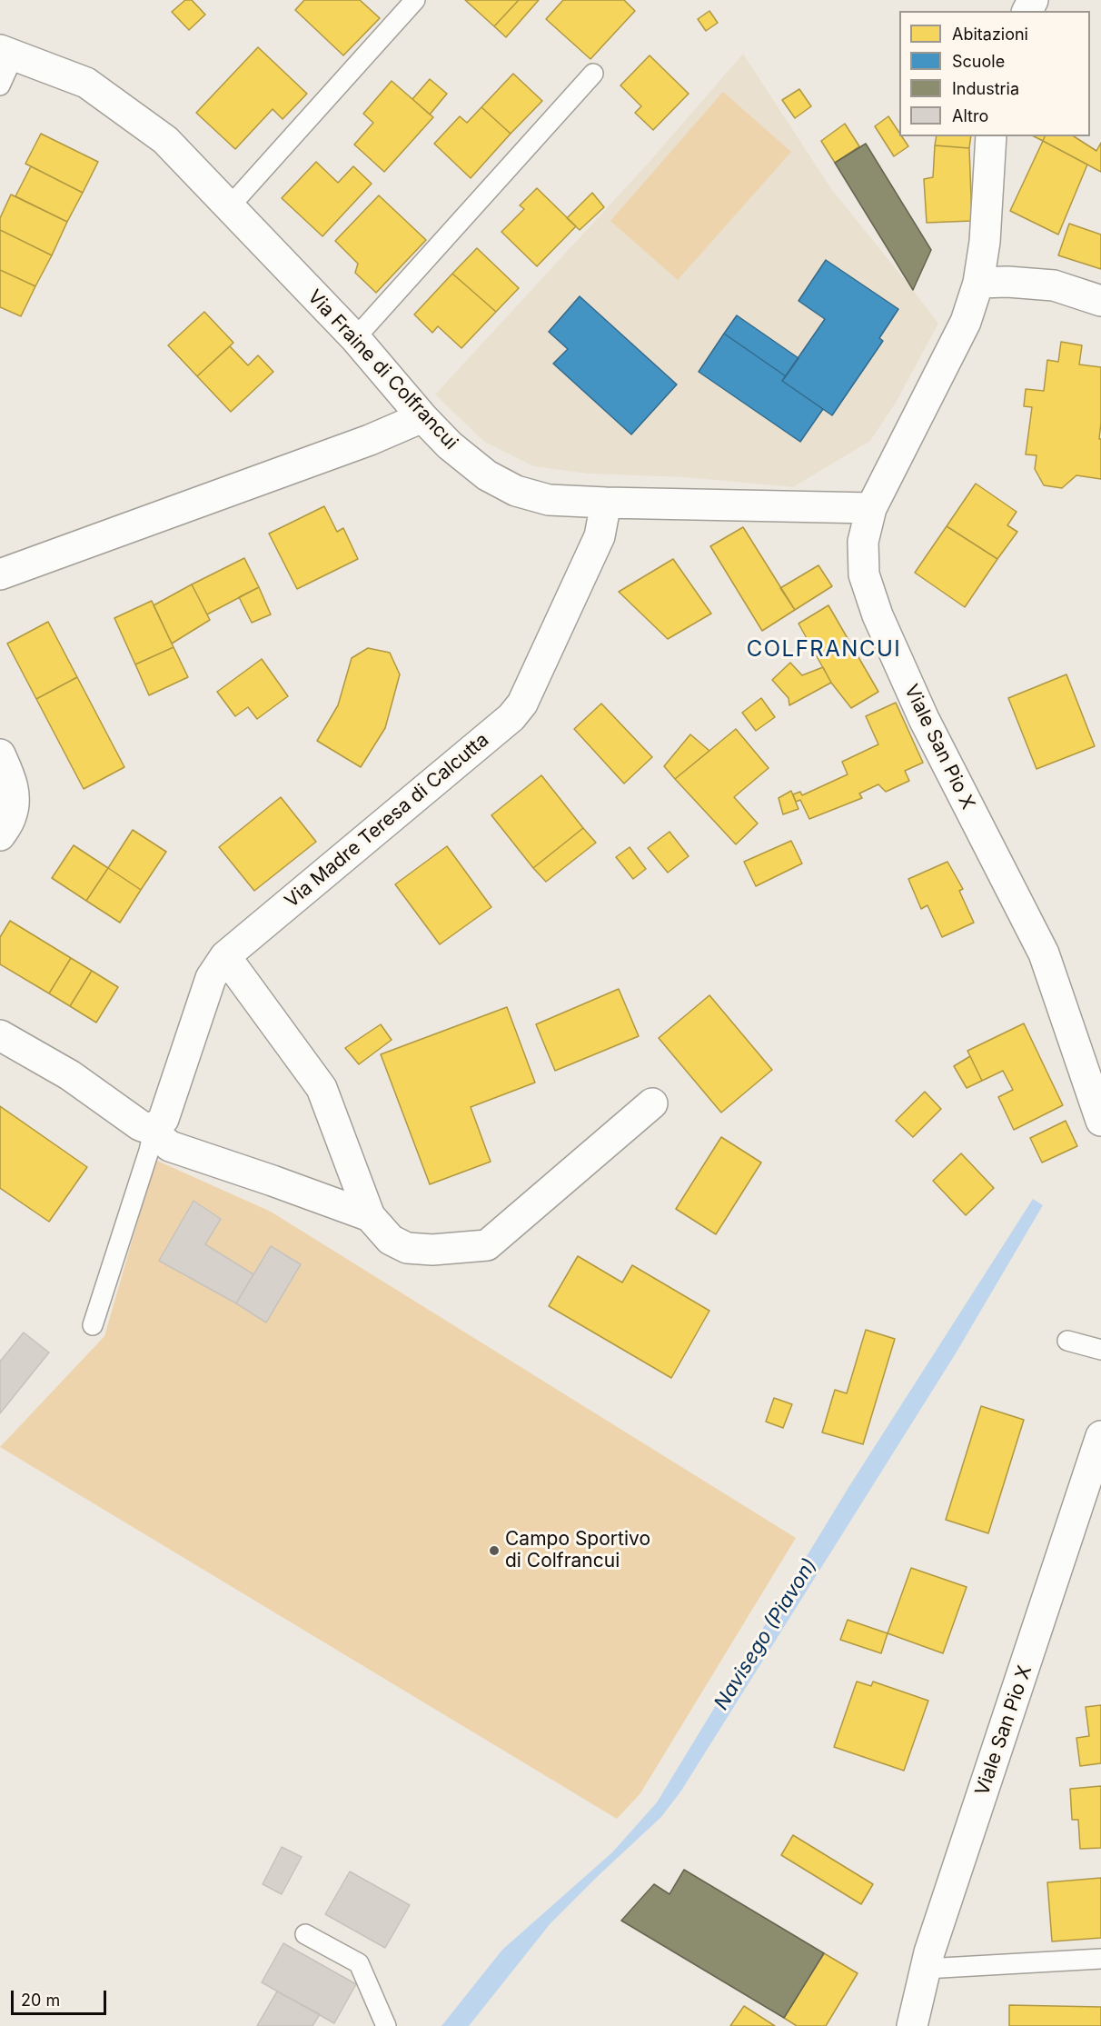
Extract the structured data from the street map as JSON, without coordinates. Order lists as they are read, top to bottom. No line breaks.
{"streets":{"street":["Via Fraine di Colfrancui","Viale San Pio X","Via Madre Teresa di Calcutta"]},"crossings":[["Via Fraine di Colfrancui","Viale San Pio X"],["Via Fraine di Colfrancui","Via Madre Teresa di Calcutta"]],"districts":["COLFRANCUI"],"water":["Navisego (Piavon)"],"places":["Campo Sportivo di Colfrancui"],"legend":["Abitazioni","Scuole","Industria","Altro"],"scale_bar":"20 m"}
